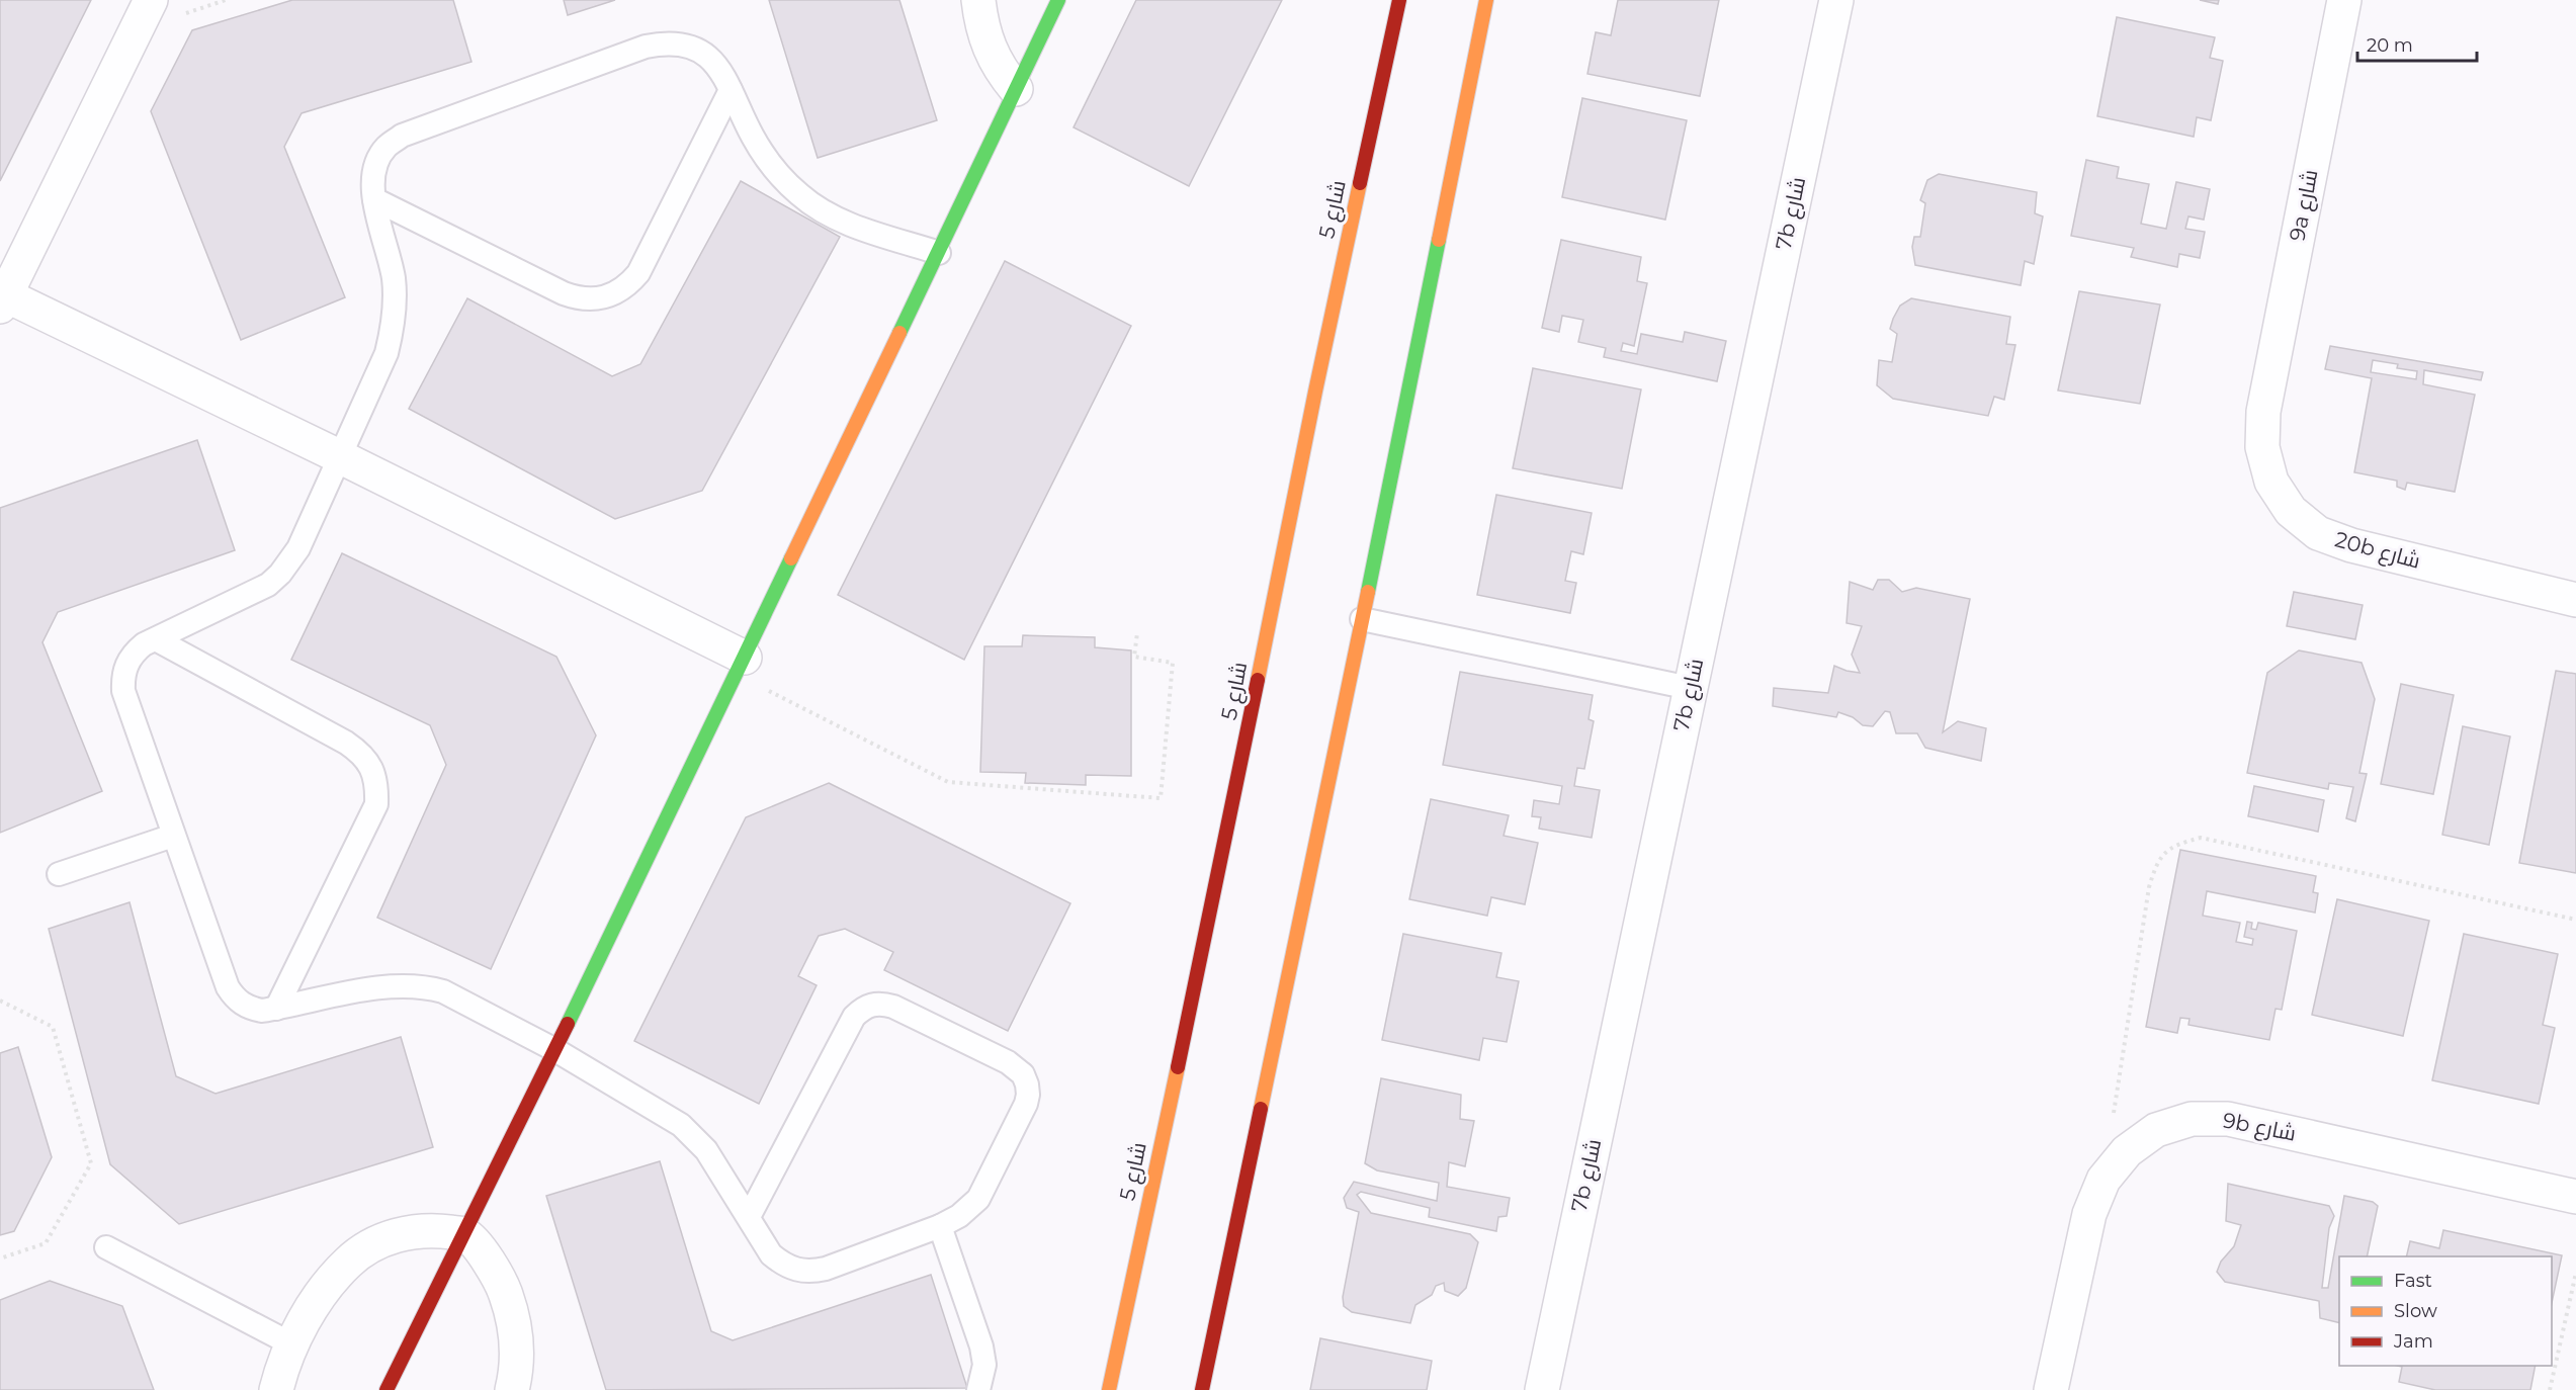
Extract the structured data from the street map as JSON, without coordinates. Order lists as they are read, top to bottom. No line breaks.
{"streets":{"street":["9a شارع","شارع 5","7b شارع","20b شارع","9b شارع"]},"crossings":[["9a شارع","20b شارع"]],"legend":["Fast","Slow","Jam"],"scale_bar":"20 m"}
